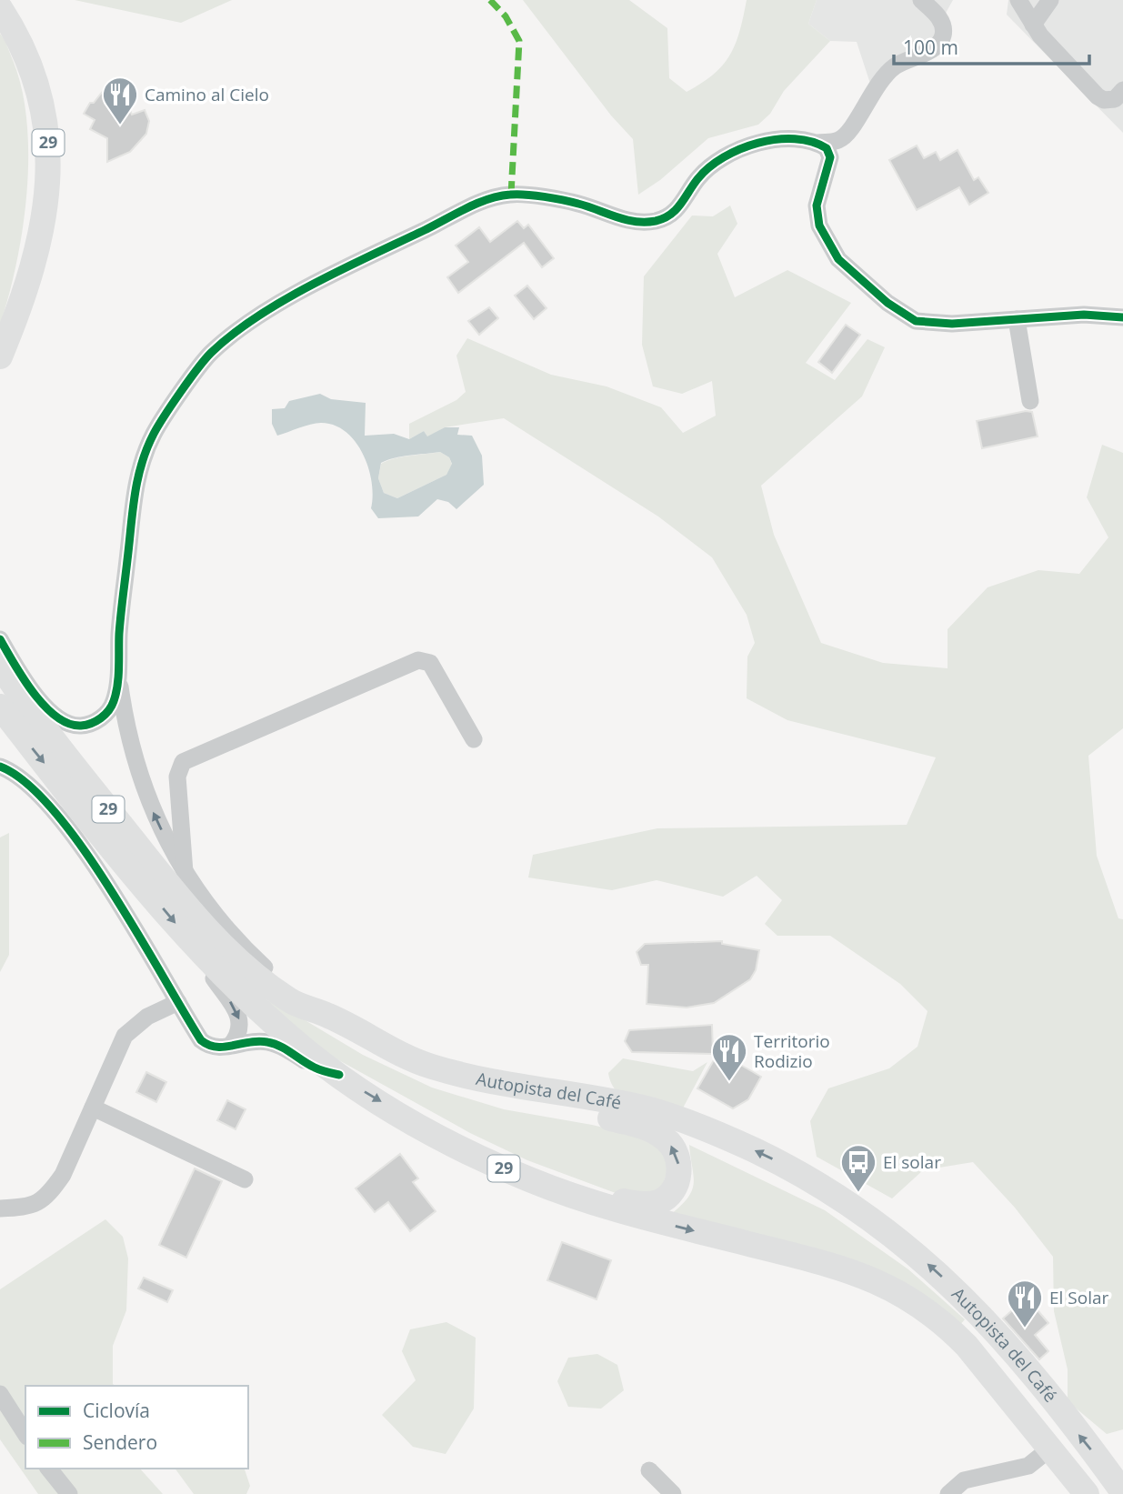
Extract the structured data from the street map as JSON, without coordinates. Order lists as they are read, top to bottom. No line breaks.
{"streets":{"highway":["29","Autopista del Café"]},"places":{"restaurant":["Camino al Cielo","Territorio Rodizio","El Solar"],"bus stop":["El solar"]},"legend":["Ciclovía","Sendero"],"scale_bar":"100 m"}
